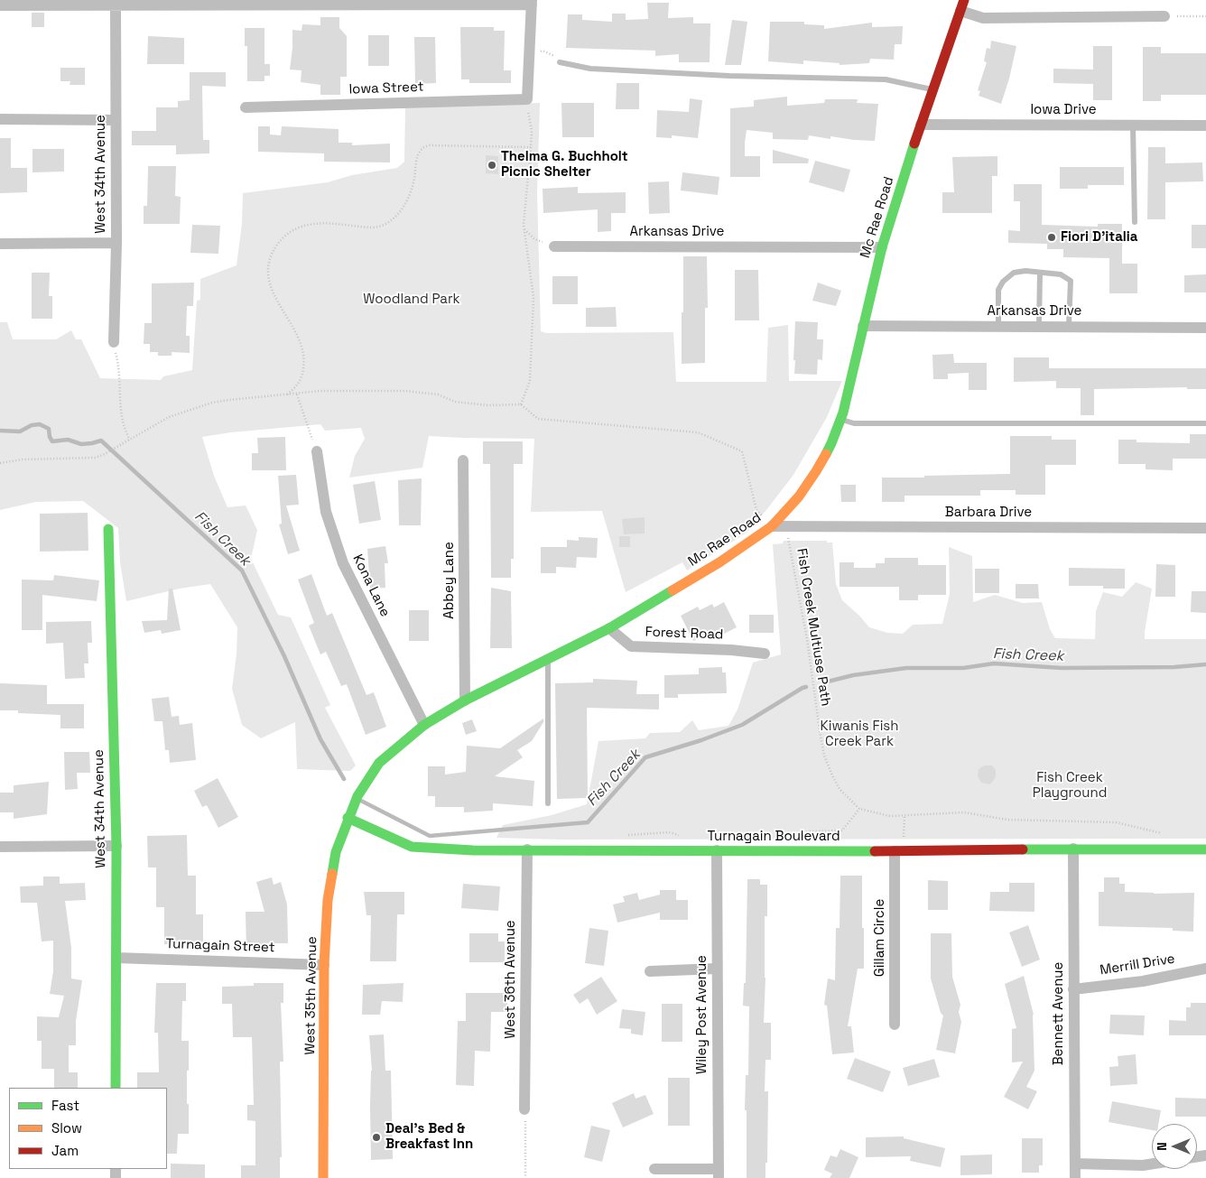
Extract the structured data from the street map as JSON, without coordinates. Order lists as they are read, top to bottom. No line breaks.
{"streets":{"street":["Iowa Street","Iowa Drive","West 34th Avenue","Mc Rae Road","Arkansas Drive","Barbara Drive","Abbey Lane","Kona Lane","Forest Road","Turnagain Boulevard","Gillam Circle","Turnagain Street","Merrill Drive","West 36th Avenue","West 35th Avenue","Bennett Avenue","Wiley Post Avenue"],"path":["Fish Creek Multiuse Path"]},"crossings":[["Iowa Drive","Mc Rae Road"],["West 34th Avenue","Turnagain Street"],["Mc Rae Road","Arkansas Drive"],["Mc Rae Road","Barbara Drive"],["Mc Rae Road","Abbey Lane"],["Mc Rae Road","Kona Lane"],["Mc Rae Road","Forest Road"],["Mc Rae Road","Turnagain Boulevard"],["Mc Rae Road","West 35th Avenue"],["Turnagain Boulevard","Gillam Circle"],["Turnagain Boulevard","West 36th Avenue"],["Turnagain Boulevard","West 35th Avenue"],["Turnagain Boulevard","Bennett Avenue"],["Turnagain Boulevard","Wiley Post Avenue"],["Turnagain Street","West 35th Avenue"],["Merrill Drive","Bennett Avenue"]],"water":["Fish Creek"],"parks":["Woodland Park","Kiwanis Fish Creek Park","Fish Creek Playground"],"places":["Thelma G. Buchholt Picnic Shelter","Fiori D'italia","Deal’s Bed & Breakfast Inn"],"legend":["Fast","Slow","Jam"],"north":"left"}
